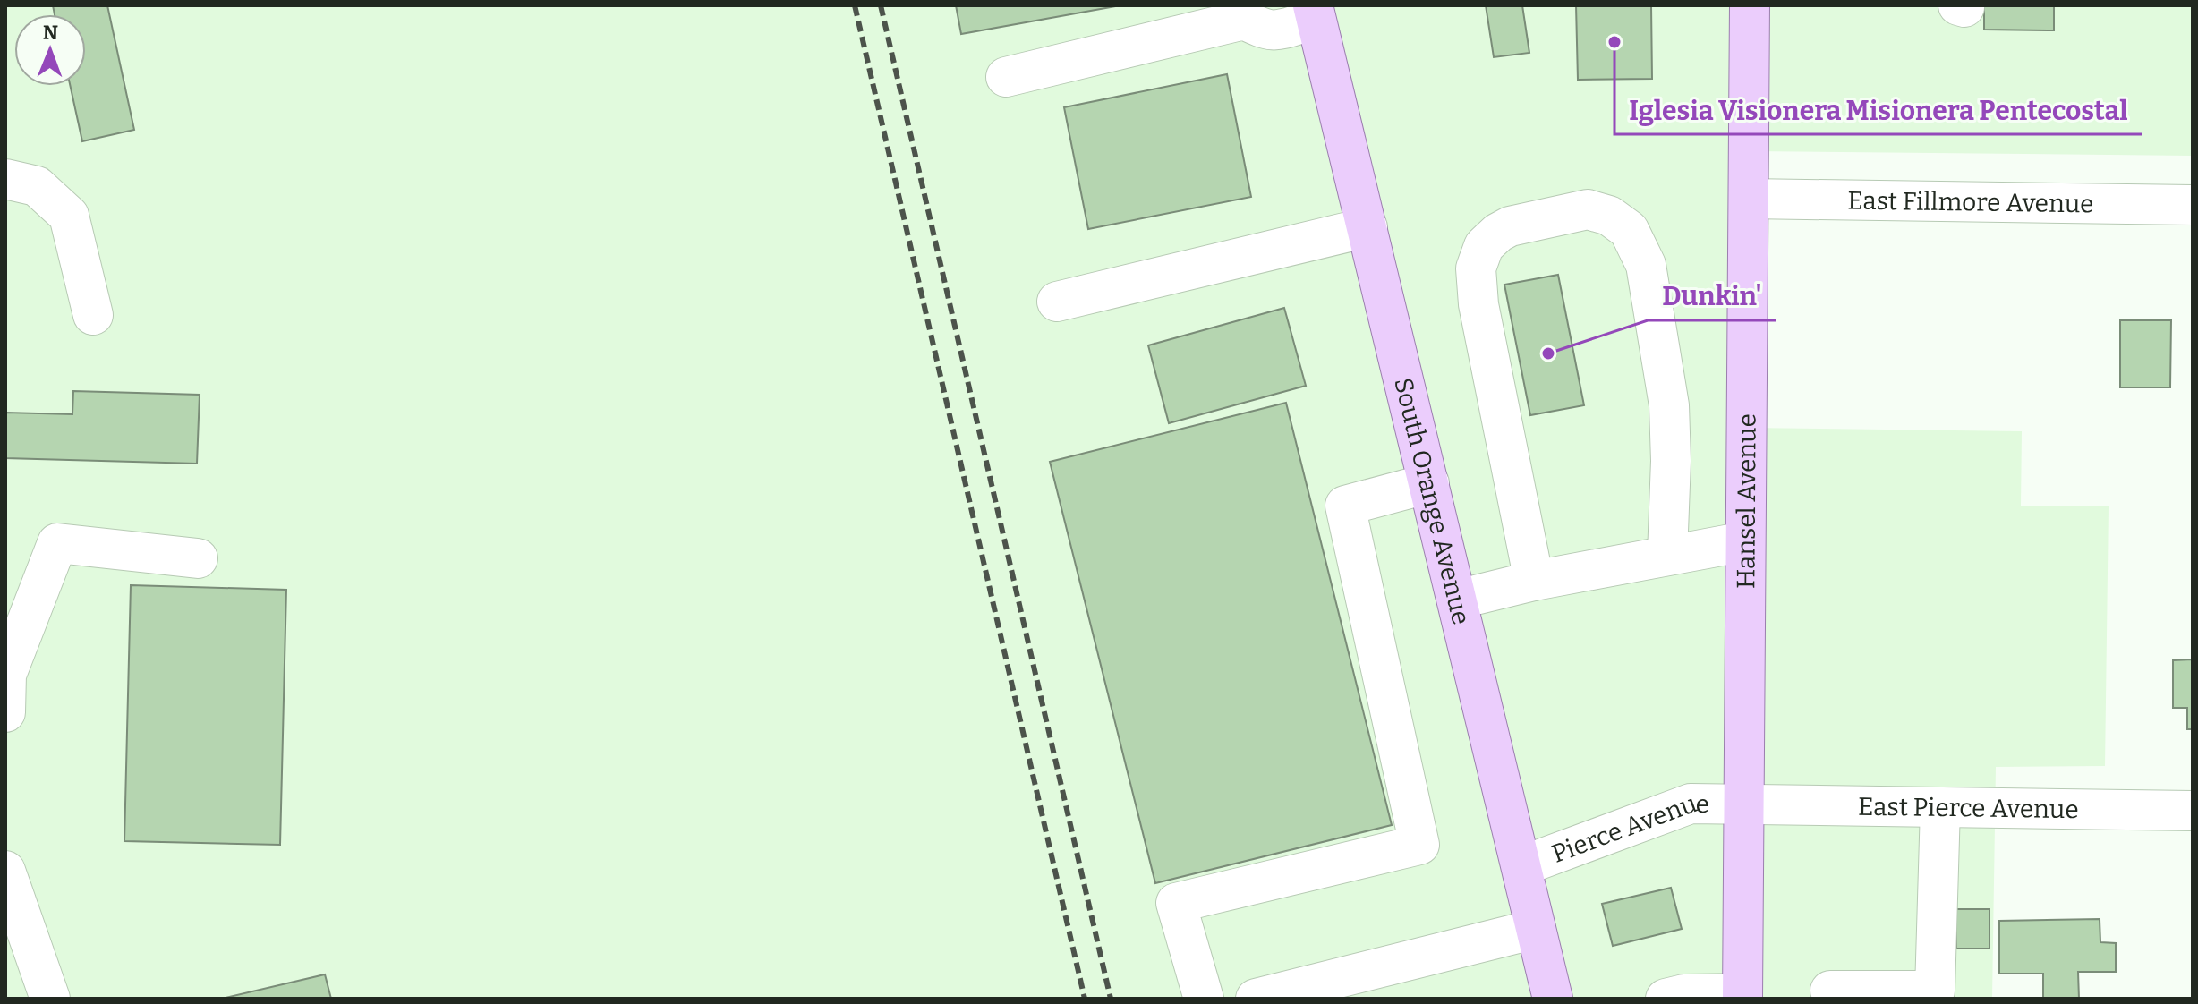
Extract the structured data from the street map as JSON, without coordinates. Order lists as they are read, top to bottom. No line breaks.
{"streets":{"main road":["South Orange Avenue","Hansel Avenue"],"street":["East Fillmore Avenue","East Pierce Avenue","Pierce Avenue"]},"crossings":[["East Fillmore Avenue","Hansel Avenue"],["South Orange Avenue","Pierce Avenue"],["Hansel Avenue","East Pierce Avenue"],["Hansel Avenue","Pierce Avenue"],["East Pierce Avenue","Pierce Avenue"]],"places":["Iglesia Visionera Misionera Pentecostal","Dunkin'"],"north":"top"}
